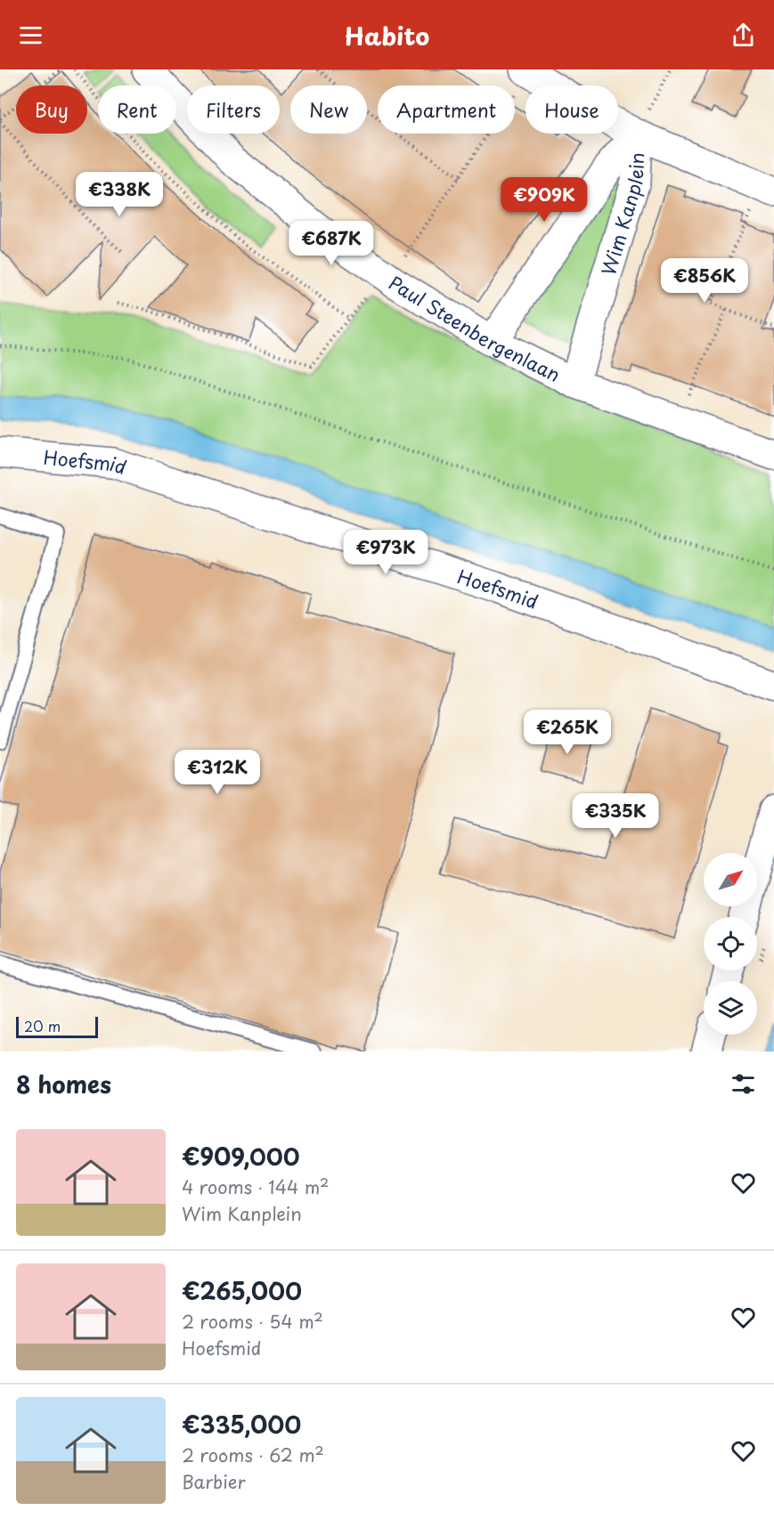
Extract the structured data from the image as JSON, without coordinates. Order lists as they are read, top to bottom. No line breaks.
{"streets":{"street":["Wim Kanplein","Paul Steenbergenlaan","Hoefsmid"]},"crossings":[["Wim Kanplein","Paul Steenbergenlaan"]],"scale_bar":"20 m","north":"top right","page":{"header":"Habito","chip":["Buy","Rent","Filters","New","Apartment","House"],"price":["€338K","€909K","€687K","€856K","€973K","€265K","€312K","€335K"],"scale":"20 m","heading":"8 homes","list":[{"name":"€909,000","note":"4 rooms · 144 m² · Wim Kanplein"},{"name":"€265,000","note":"2 rooms · 54 m² · Hoefsmid"},{"name":"€335,000","note":"2 rooms · 62 m² · Barbier"}]}}
